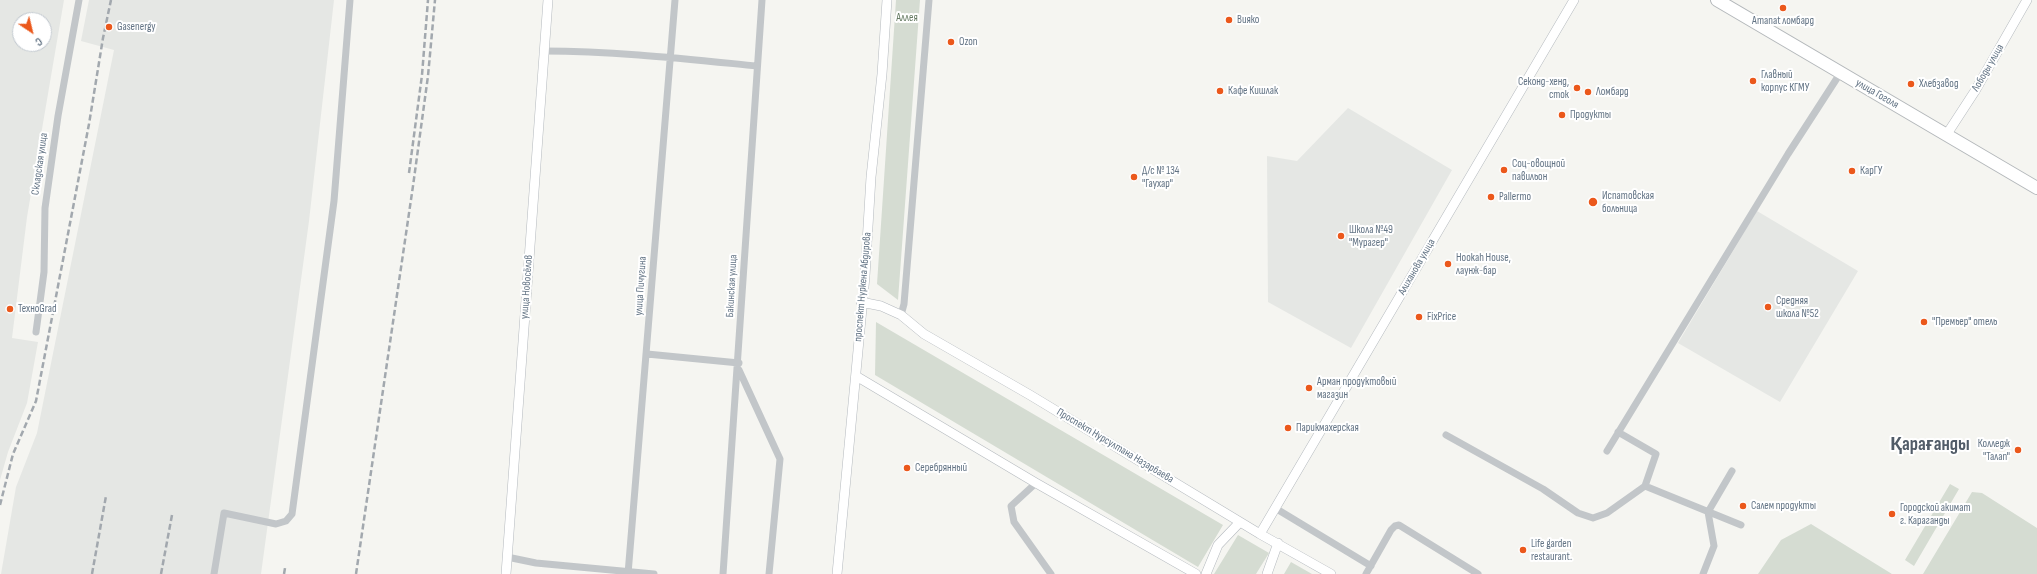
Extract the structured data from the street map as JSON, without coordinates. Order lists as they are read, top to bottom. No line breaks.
{"streets":{"highway":["улица Гоголя"],"main road":["Лободы улица","Алиханова улица","улица Новосёлов","проспект Нуркена Абдирова","Проспект Нурсултана Назарбаева"],"street":["Складская улица","улица Пичугина","Бакинская улица"]},"crossings":[["Лободы улица","улица Гоголя"],["Алиханова улица","Проспект Нурсултана Назарбаева"],["проспект Нуркена Абдирова","Проспект Нурсултана Назарбаева"]],"districts":["Қарағанды"],"parks":["Аллея"],"places":["Amanat ломбард","Вияко","Gasenergy","Ozon","Главный корпус КГМУ","Хлебзавод","Секонд-хенд, сток","Кафе Кишлак","Ломбард","Продукты","Соц-овощной павильон","КарГУ","Д/с № 134 \"Гаухар\"","Pallermo","Испатовская больница","Школа №49 \"Мурагер\"","Hookah House, лаунж-бар","Средняя школа №52","ТехноGrad","FixPrice","\"Премьер\" отель","Арман продуктовый магазин","Парикмахерская","Колледж \"Талап\"","Серебрянный","Салем продукты","Городской акимат г. Караганды","Life garden restaurant."],"north":"bottom right"}
